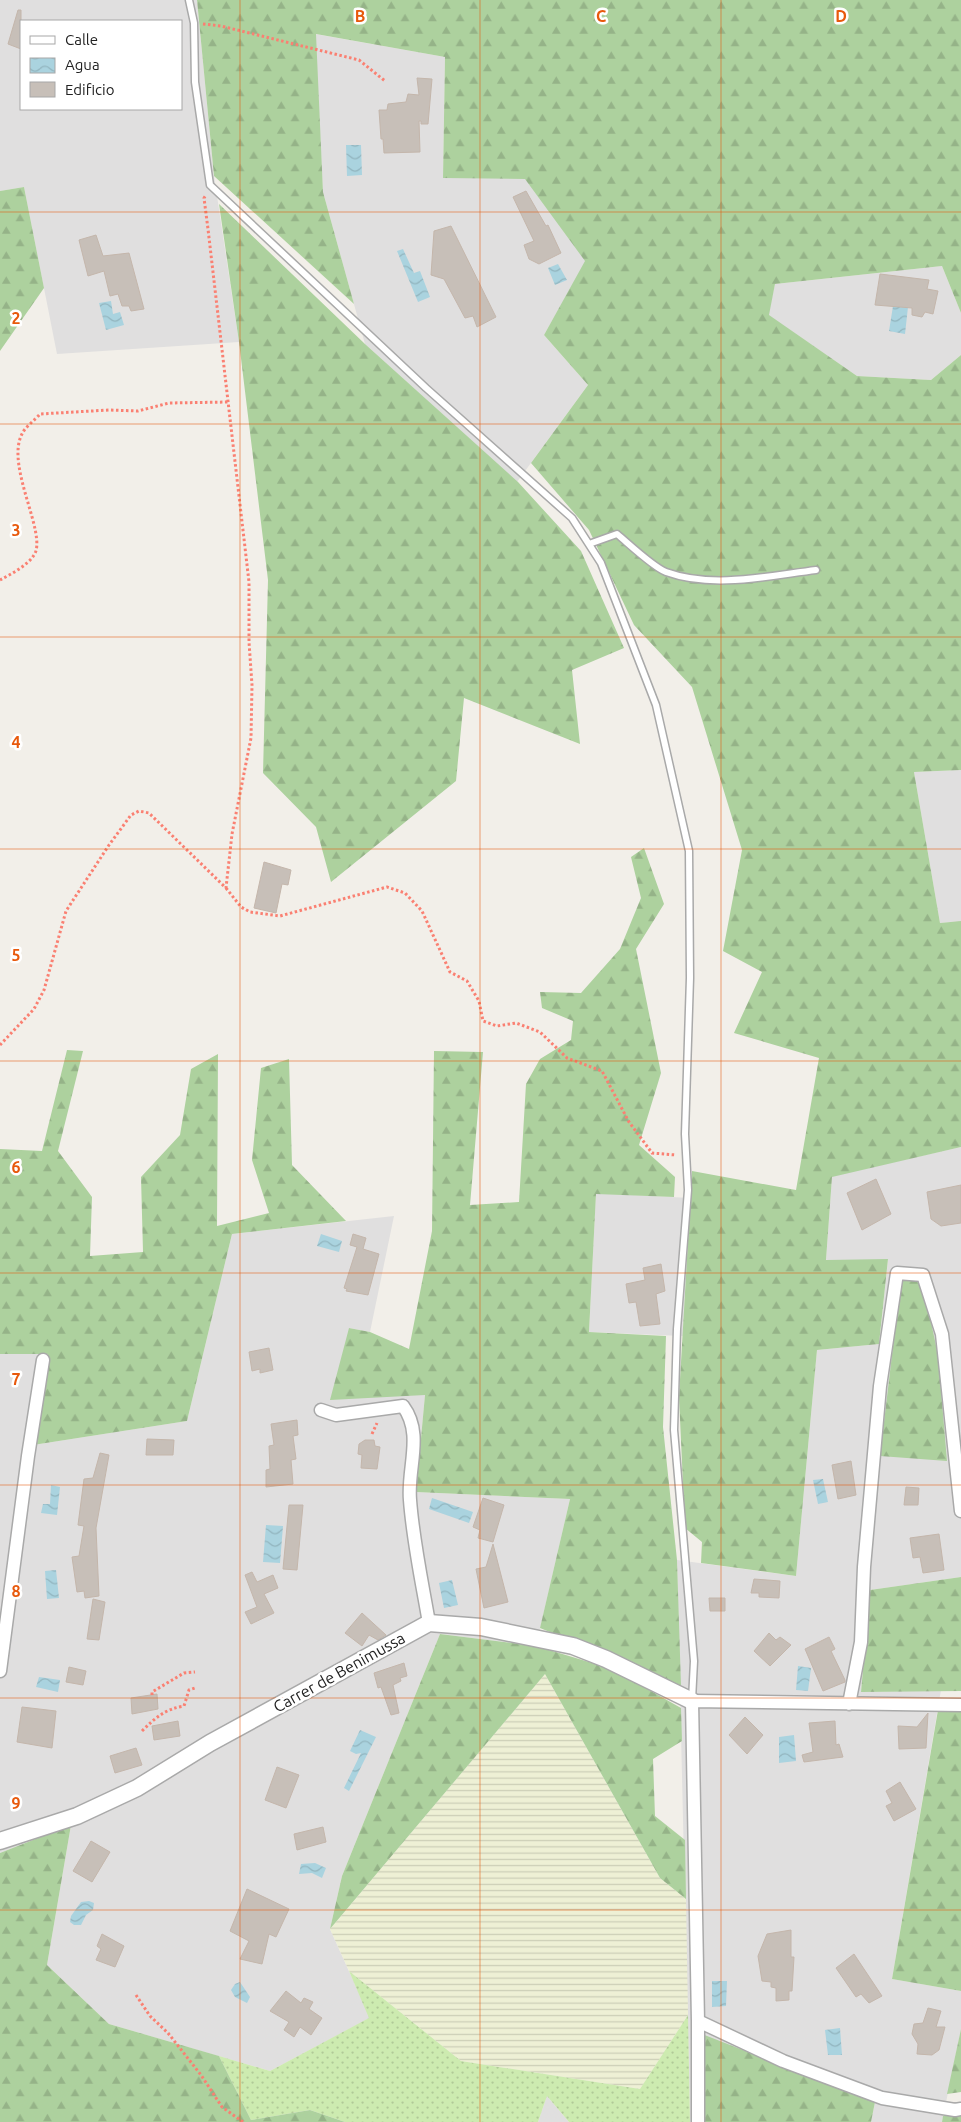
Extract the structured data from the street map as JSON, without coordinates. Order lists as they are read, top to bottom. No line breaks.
{"streets":{"street":["Carrer de Benimussa"]},"legend":["Calle","Agua","Edificio"],"grid":{"columns":["B","C","D"],"rows":["2","3","4","5","6","7","8","9"]}}
